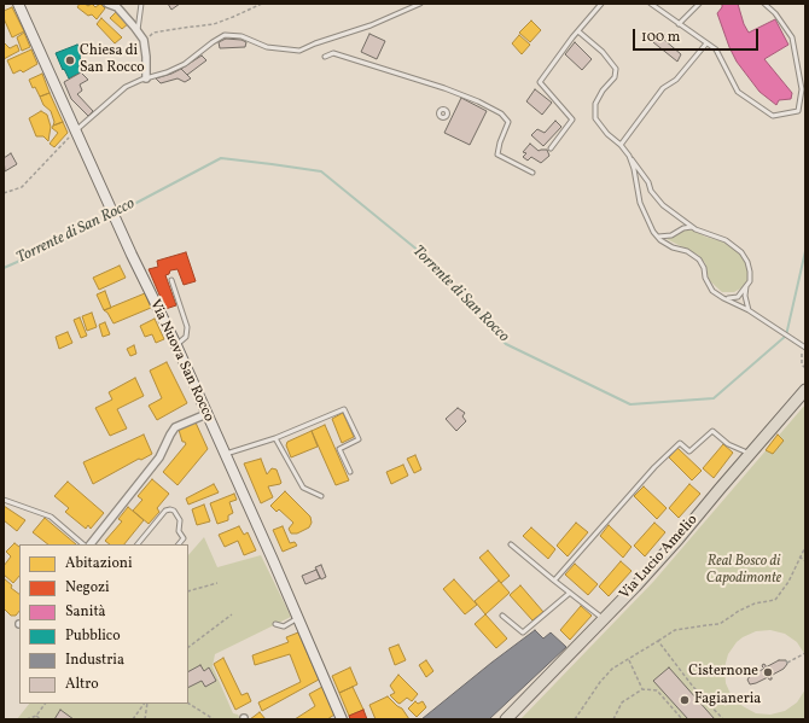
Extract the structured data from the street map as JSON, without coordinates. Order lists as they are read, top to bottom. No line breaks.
{"streets":{"main road":["Via Nuova San Rocco","Via Lucio Amelio"]},"water":["Torrente di San Rocco"],"parks":["Real Bosco di Capodimonte"],"places":["Chiesa di San Rocco","Cisternone","Fagianeria"],"legend":["Abitazioni","Negozi","Sanità","Pubblico","Industria","Altro"],"scale_bar":"100 m"}
